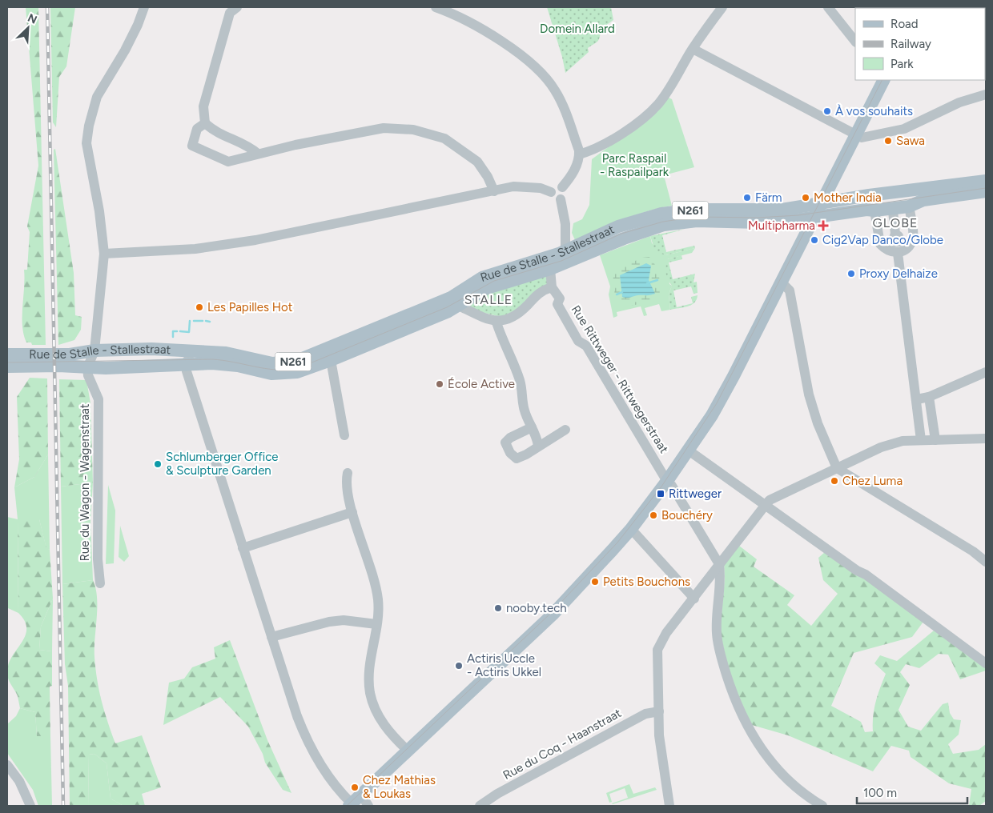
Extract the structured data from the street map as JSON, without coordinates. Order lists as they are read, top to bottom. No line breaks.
{"streets":{"main road":["N261","Rue de Stalle - Stallestraat"],"street":["Rue Rittweger - Rittwegerstraat","Rue du Wagon - Wagenstraat","Rue du Coq - Haanstraat"]},"crossings":[["N261","Rue de Stalle - Stallestraat"],["Rue de Stalle - Stallestraat","Rue Rittweger - Rittwegerstraat"],["Rue de Stalle - Stallestraat","Rue du Wagon - Wagenstraat"]],"districts":["GLOBE","STALLE"],"parks":["Domein Allard","Parc Raspail - Raspailpark"],"places":{"other":["À vos souhaits","Sawa","Färm","Mother India","Cig2Vap Danco/Globe","Proxy Delhaize","Les Papilles Hot","École Active","Schlumberger Office & Sculpture Garden","Chez Luma","Bouchéry","Petits Bouchons","nooby.tech","Actiris Uccle - Actiris Ukkel","Chez Mathias & Loukas"],"health":["Multipharma"],"transit":["Rittweger"]},"legend":["Road","Railway","Park"],"scale_bar":"100 m","north":"top right"}
